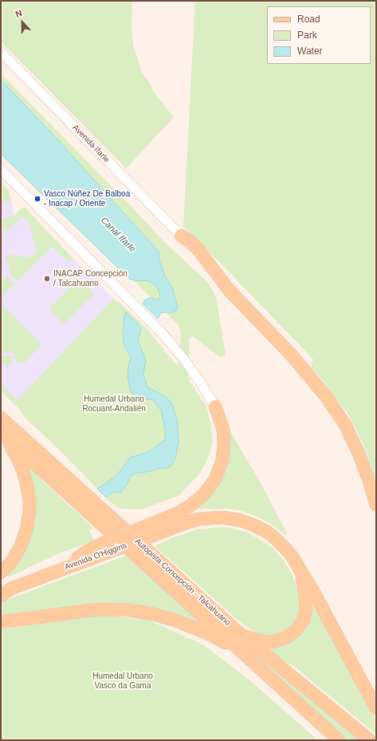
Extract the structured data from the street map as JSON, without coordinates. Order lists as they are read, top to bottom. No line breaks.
{"streets":{"main road":["Avenida O'Higgins","Autopista Concepción - Talcahuano"],"street":["Avenida Ifarle"]},"water":["Canal Ifarle"],"parks":["Humedal Urbano Rocuant-Andalién","Humedal Urbano Vasco da Gama"],"places":["Vasco Núñez De Balboa - Inacap / Oriente","INACAP Concepción / Talcahuano"],"legend":["Road","Park","Water"],"north":"top"}
